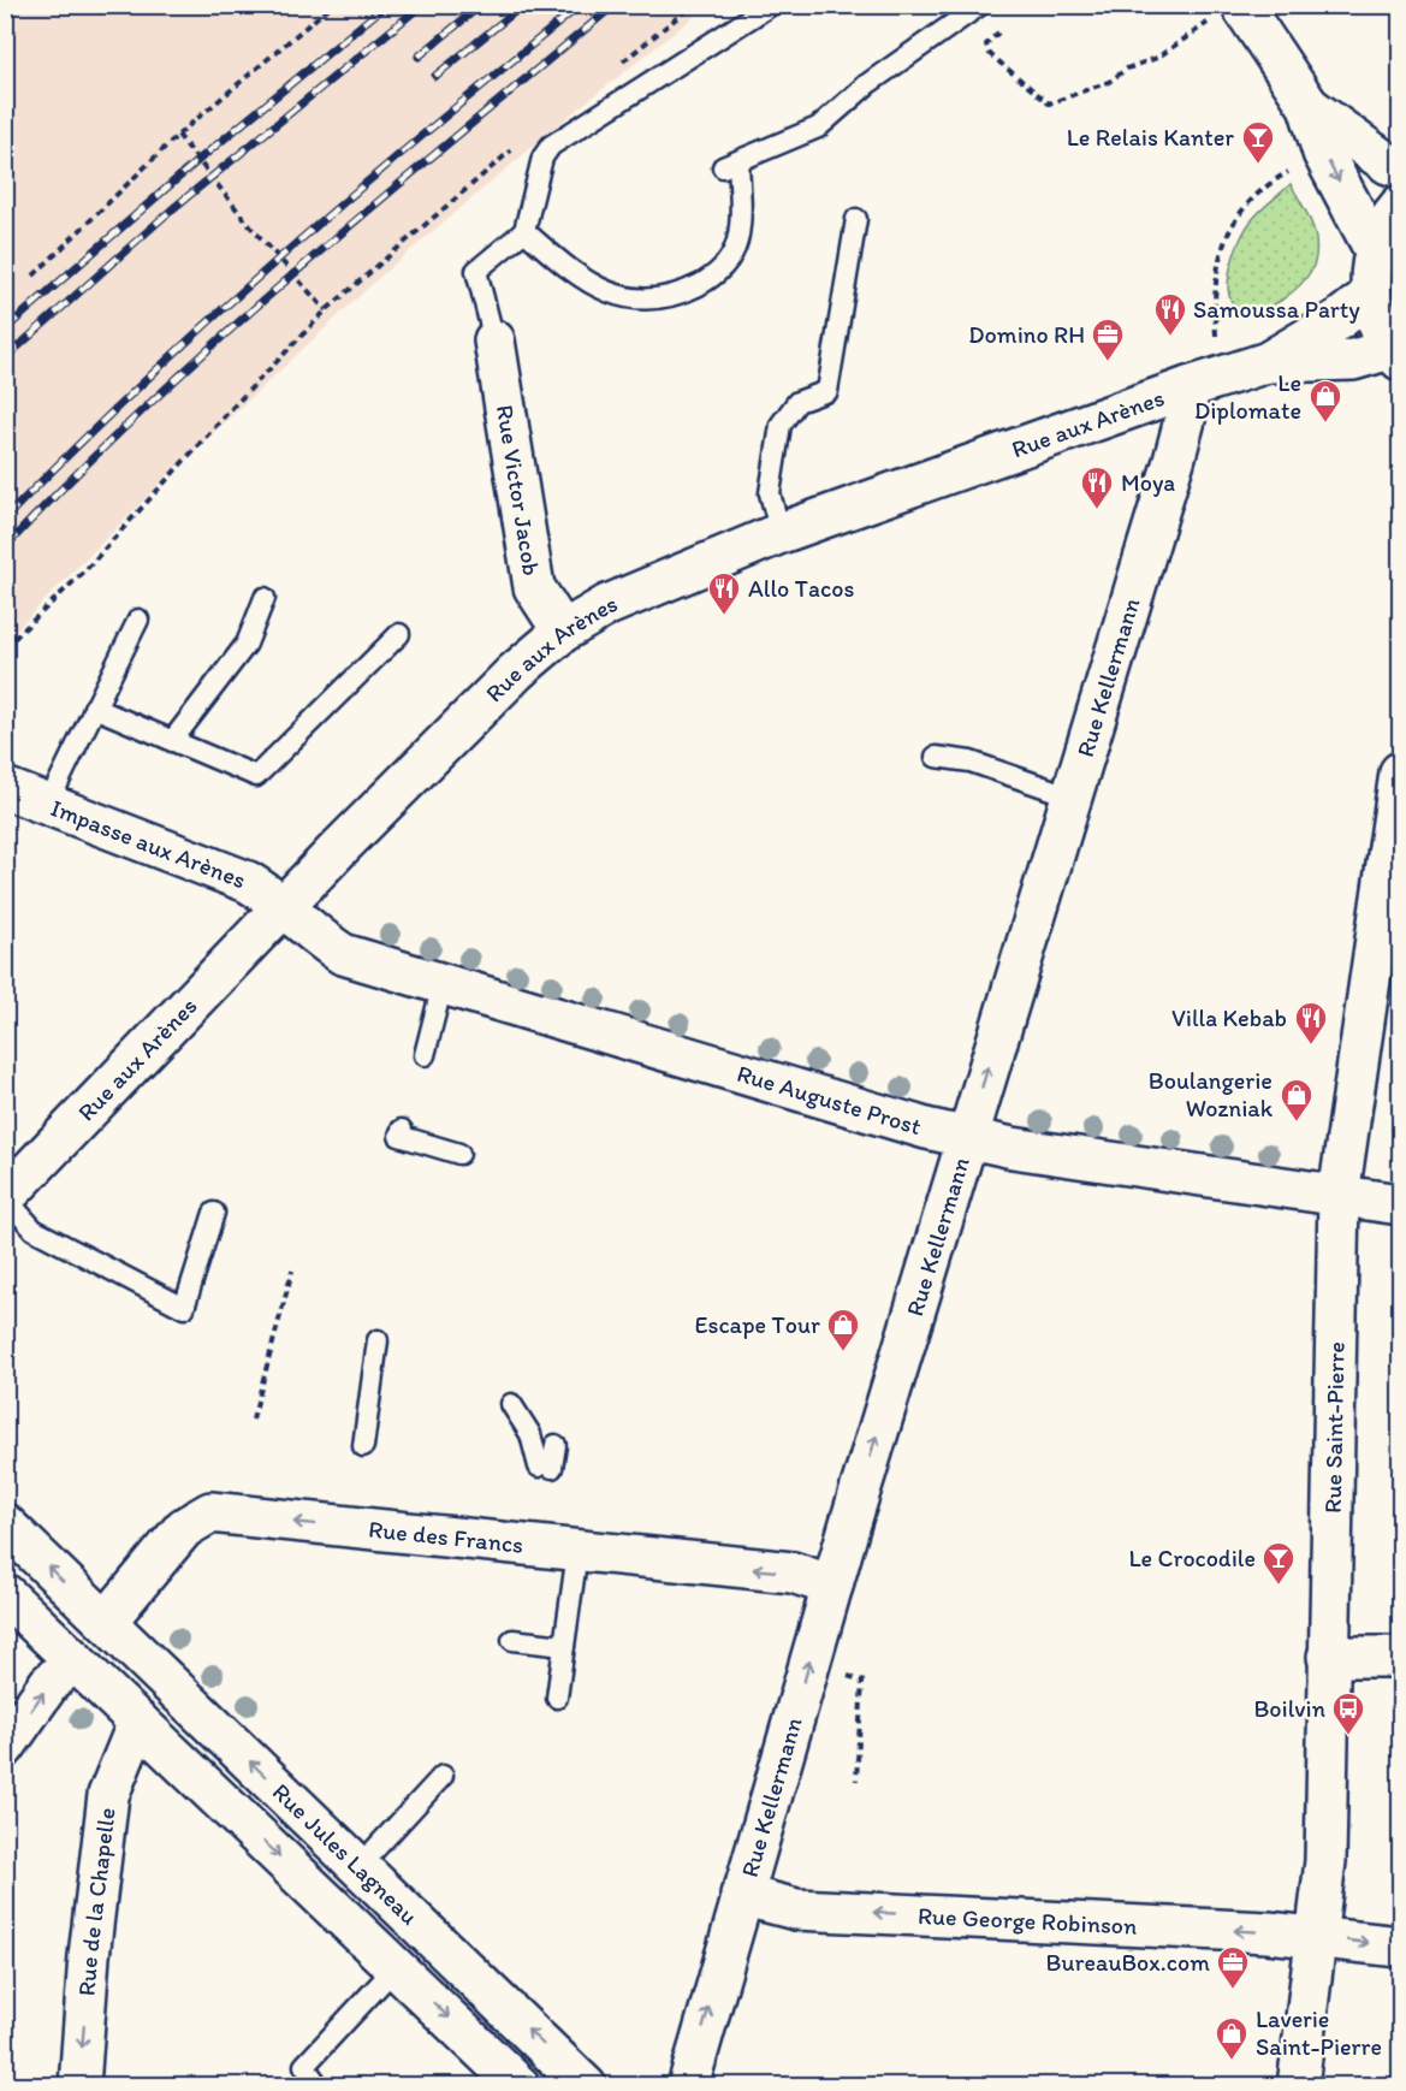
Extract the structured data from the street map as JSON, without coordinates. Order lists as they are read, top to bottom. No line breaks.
{"streets":{"street":["Rue aux Arènes","Rue Victor Jacob","Rue Kellermann","Impasse aux Arènes","Rue Auguste Prost","Rue Saint-Pierre","Rue des Francs","Rue Jules Lagneau","Rue de la Chapelle","Rue George Robinson"]},"crossings":[["Rue aux Arènes","Rue Victor Jacob"],["Rue aux Arènes","Rue Kellermann"],["Rue aux Arènes","Impasse aux Arènes"],["Rue aux Arènes","Rue Auguste Prost"],["Rue Kellermann","Rue Auguste Prost"],["Rue Kellermann","Rue des Francs"],["Rue Kellermann","Rue George Robinson"],["Impasse aux Arènes","Rue Auguste Prost"],["Rue Auguste Prost","Rue Saint-Pierre"],["Rue Saint-Pierre","Rue George Robinson"],["Rue des Francs","Rue Jules Lagneau"],["Rue Jules Lagneau","Rue de la Chapelle"]],"one_way":["Rue Kellermann","Rue de la Chapelle"],"places":{"bar":["Le Relais Kanter","Le Crocodile"],"restaurant":["Samoussa Party","Moya","Allo Tacos","Villa Kebab"],"office":["Domino RH","BureauBox.com"],"shop":["Le Diplomate","Boulangerie Wozniak","Escape Tour","Laverie Saint-Pierre"],"bus stop":["Boilvin"]}}
